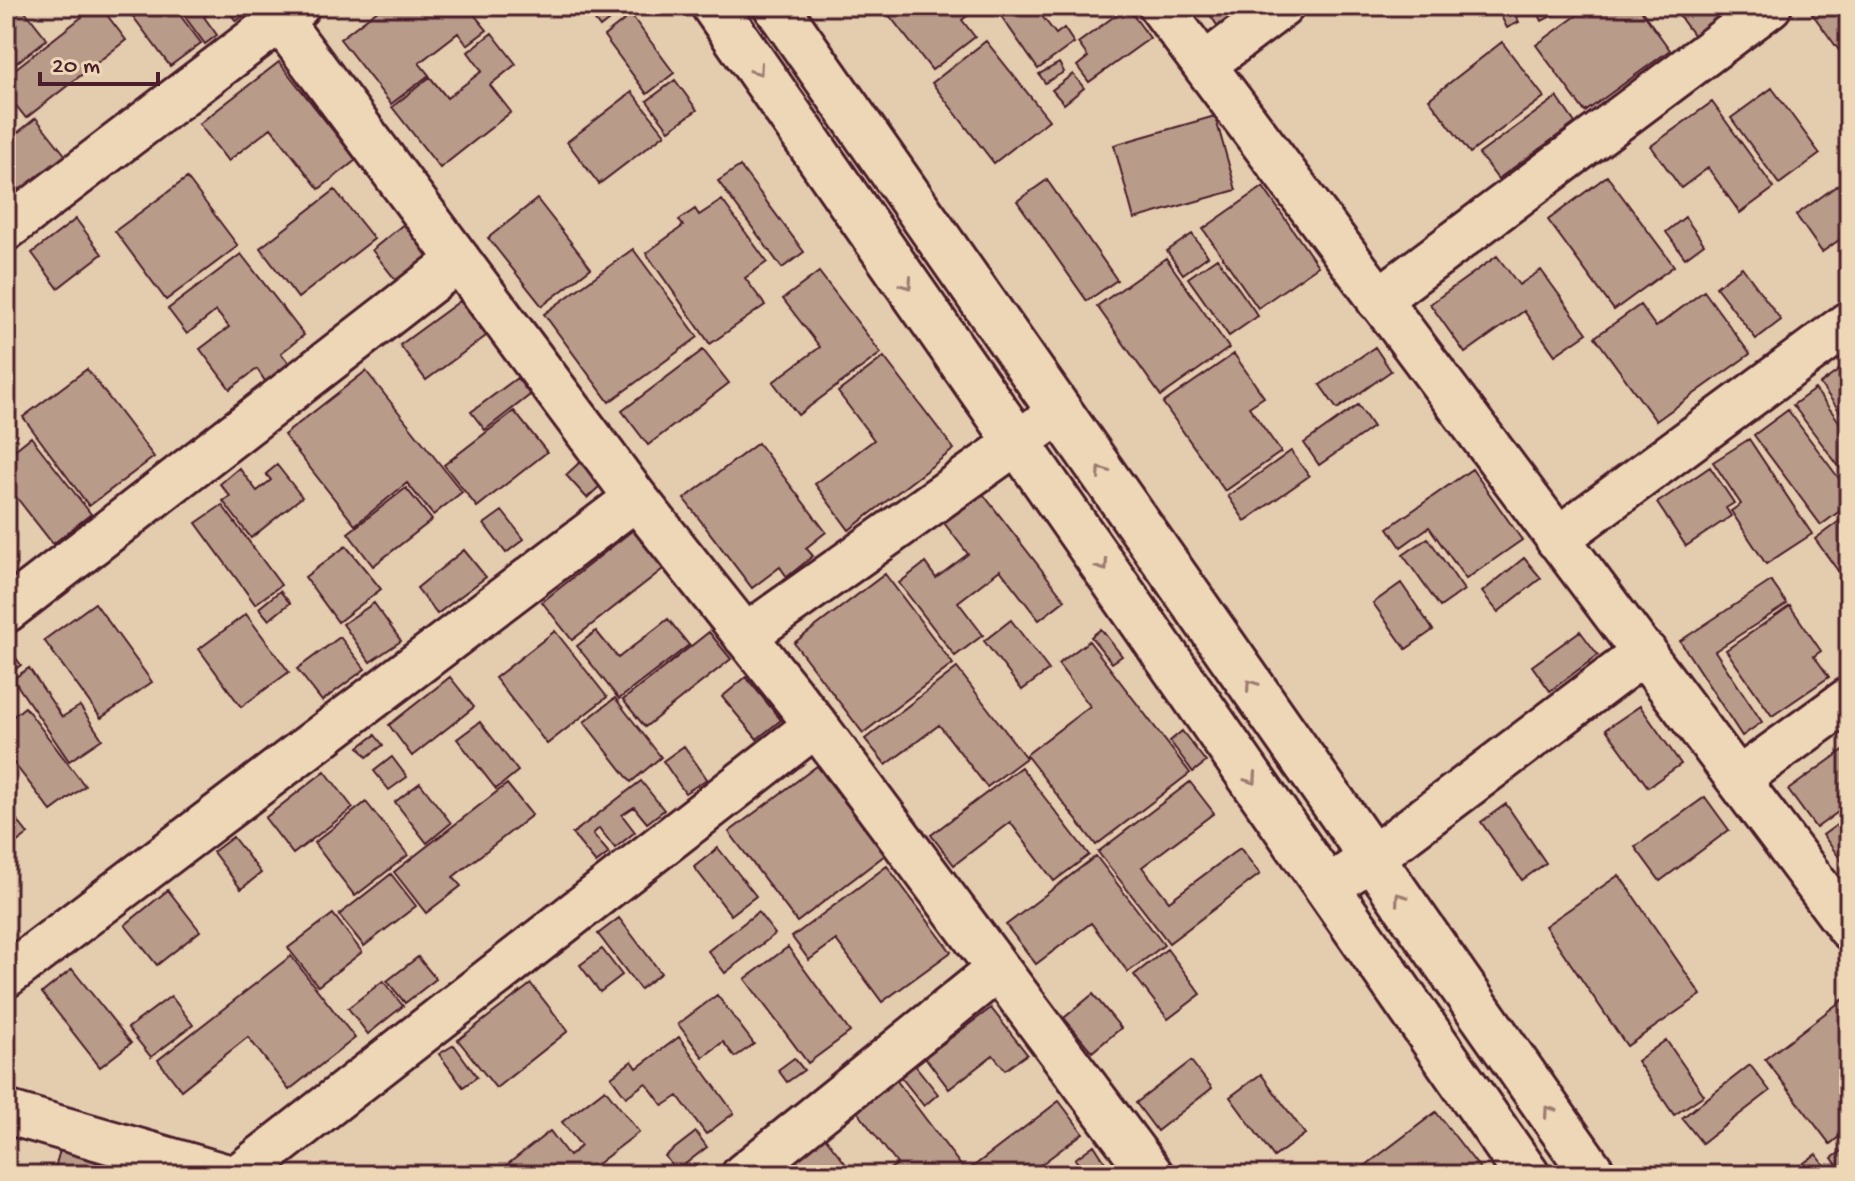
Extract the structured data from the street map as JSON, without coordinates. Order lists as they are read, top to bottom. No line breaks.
{"scale_bar":"20 m"}
